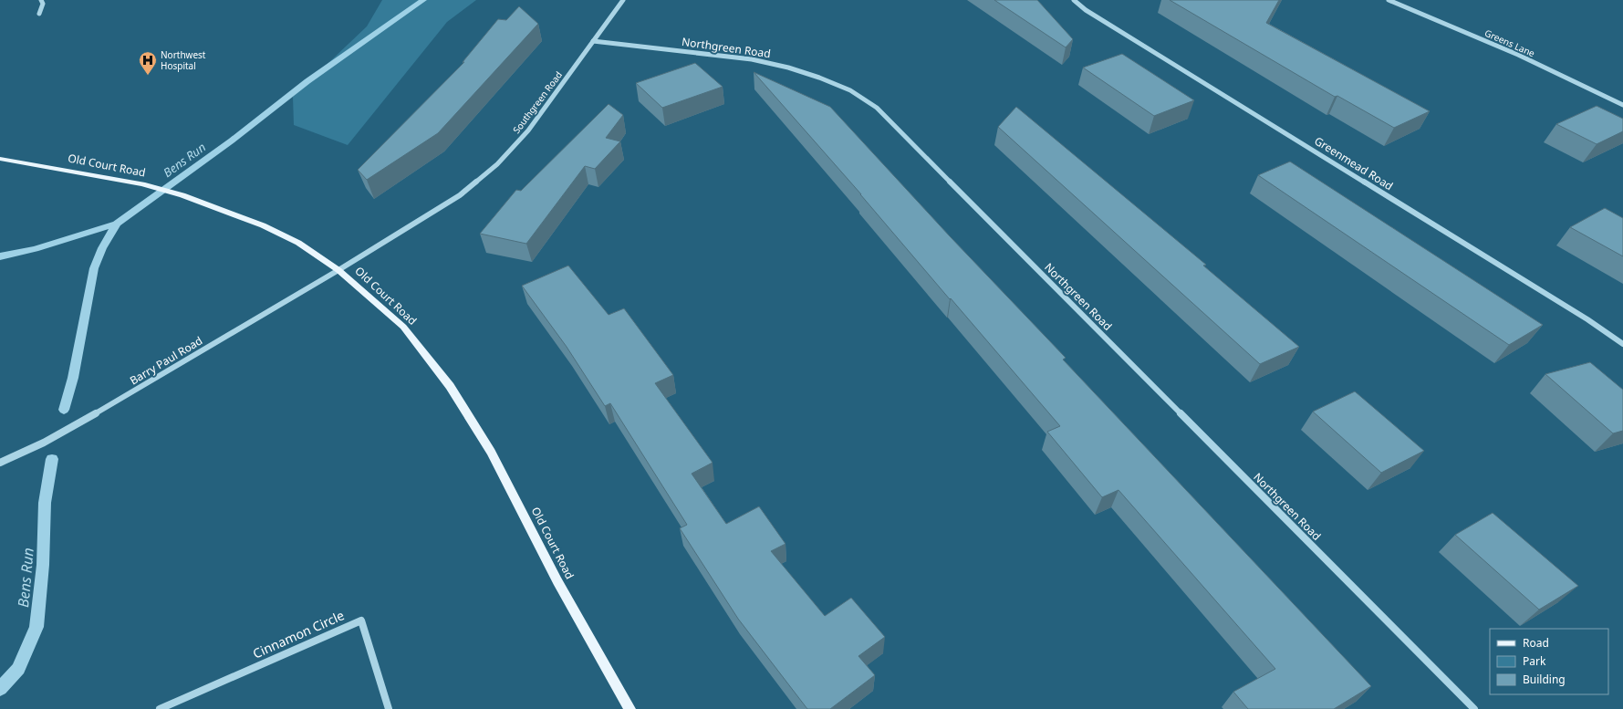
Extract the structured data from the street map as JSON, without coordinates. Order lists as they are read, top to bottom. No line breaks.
{"streets":{"main road":["Old Court Road"],"street":["Greens Lane","Northgreen Road","Southgreen Road","Greenmead Road","Barry Paul Road","Cinnamon Circle"]},"crossings":[["Northgreen Road","Southgreen Road"],["Southgreen Road","Old Court Road"],["Southgreen Road","Barry Paul Road"],["Old Court Road","Barry Paul Road"]],"water":["Bens Run"],"places":{"hospital":["Northwest Hospital"]},"legend":["Road","Park","Building"]}
